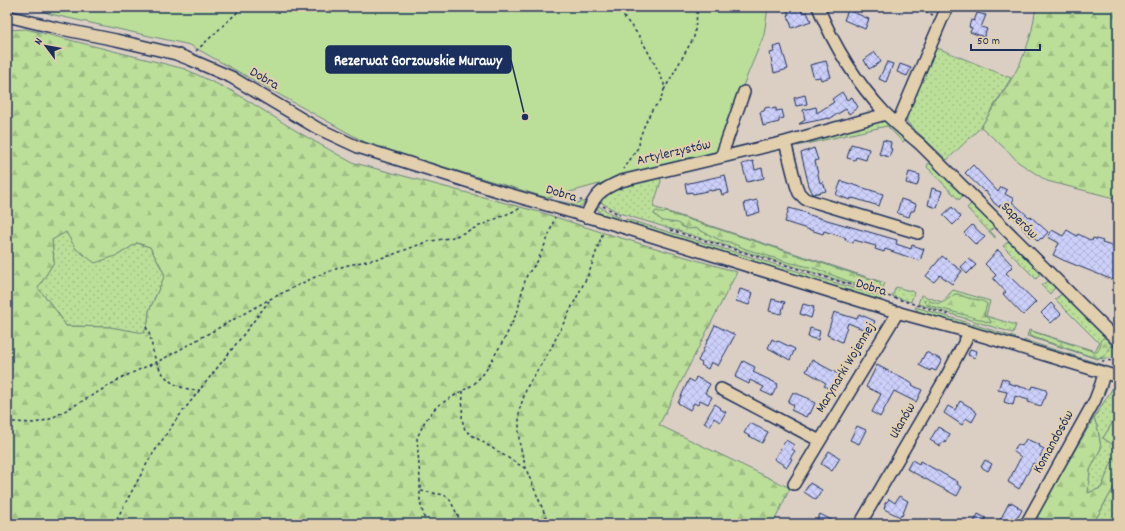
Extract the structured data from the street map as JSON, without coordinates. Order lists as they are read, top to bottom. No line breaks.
{"streets":{"street":["Dobra","Artylerzystów","Saperów","Marynarki Wojennej","Ułanów","Komandosów"]},"crossings":[["Dobra","Artylerzystów"],["Dobra","Marynarki Wojennej"],["Dobra","Ułanów"],["Dobra","Komandosów"],["Artylerzystów","Saperów"]],"places":["Rezerwat Gorzowskie Murawy"],"scale_bar":"50 m","north":"top left"}
